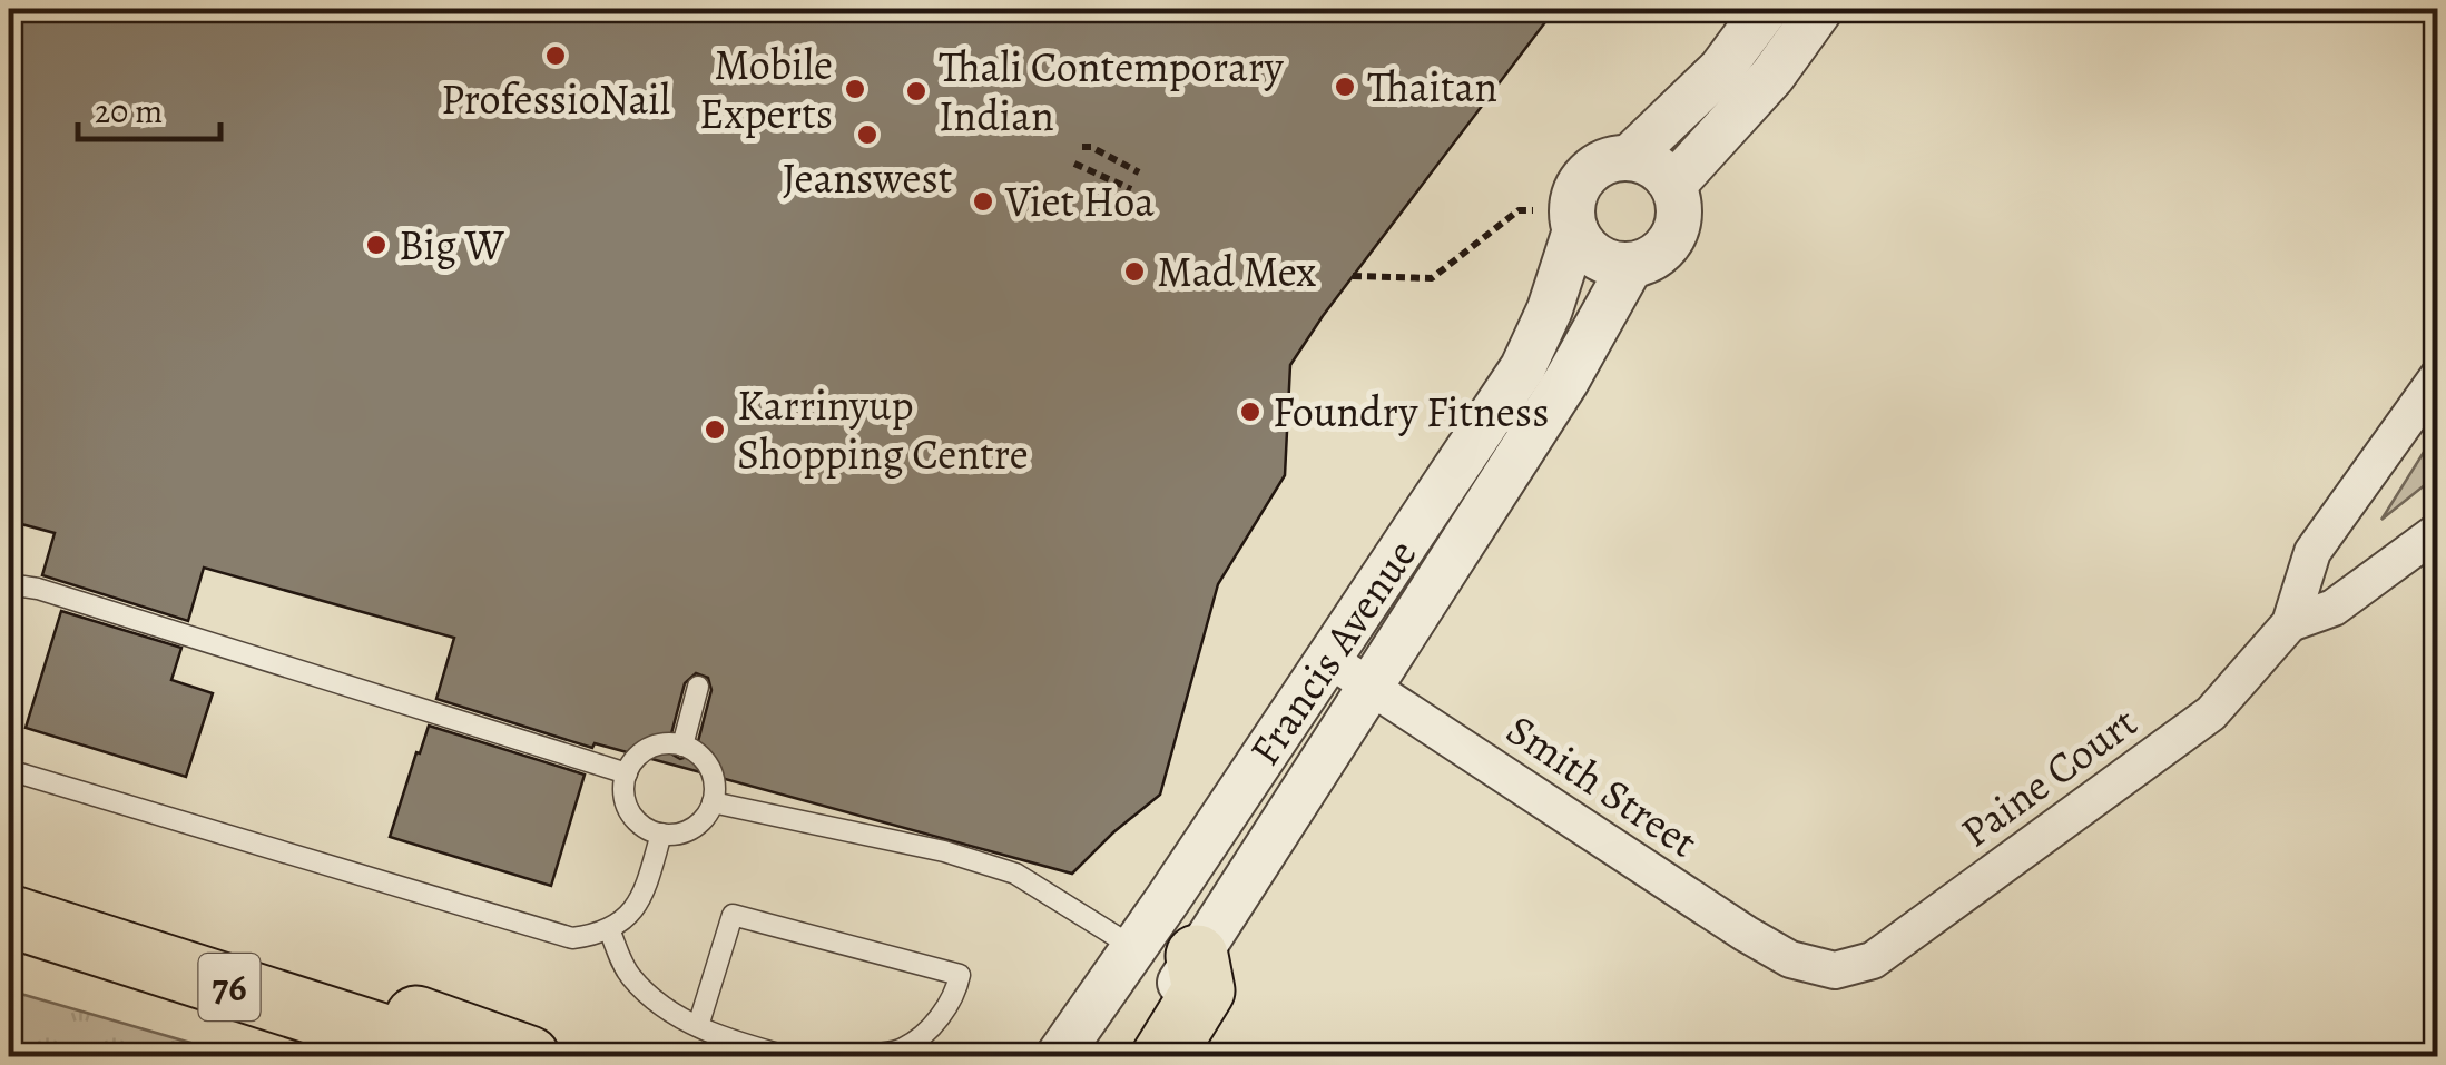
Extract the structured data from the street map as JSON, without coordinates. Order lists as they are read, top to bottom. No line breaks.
{"streets":{"highway":["76"],"street":["Francis Avenue","Paine Court","Smith Street"]},"crossings":[["Francis Avenue","Smith Street"],["Paine Court","Smith Street"]],"places":["ProfessioNail","Thaitan","Mobile Experts","Thali Contemporary Indian","Jeanswest","Viet Hoa","Big W","Mad Mex","Foundry Fitness","Karrinyup Shopping Centre"],"scale_bar":"20 m"}
